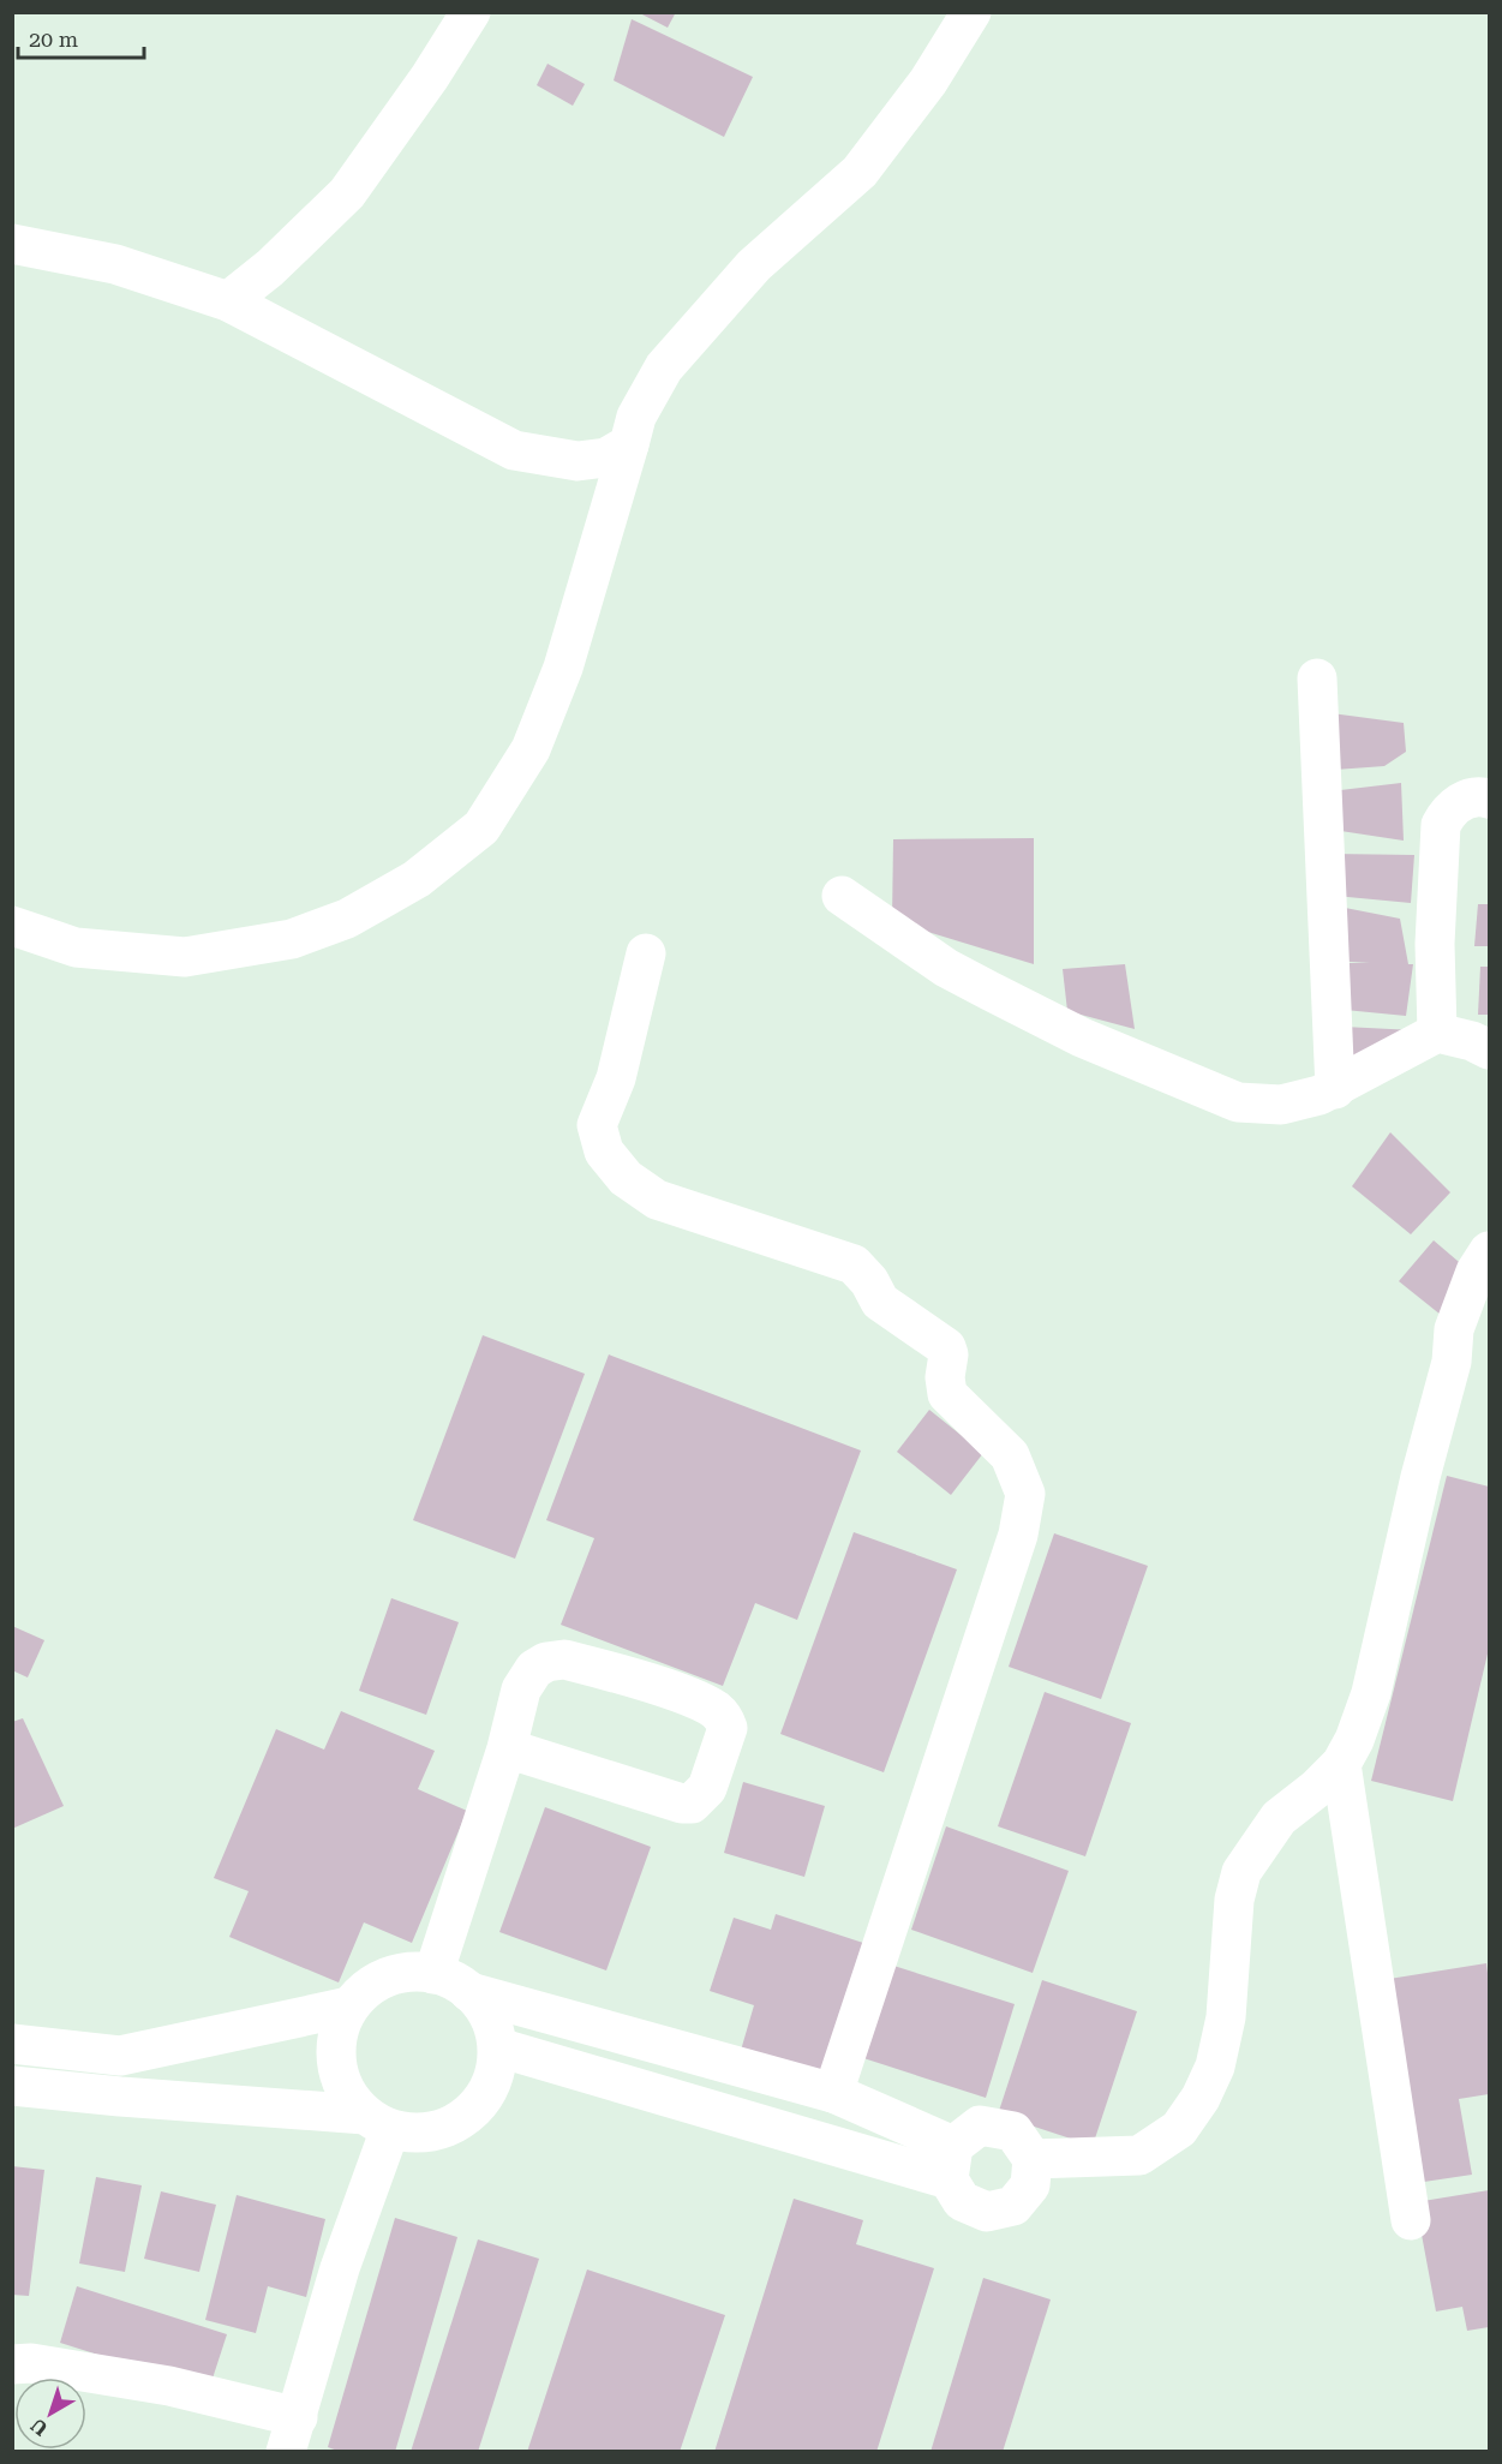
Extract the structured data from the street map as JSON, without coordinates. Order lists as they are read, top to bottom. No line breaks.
{"scale_bar":"20 m","north":"bottom left"}
